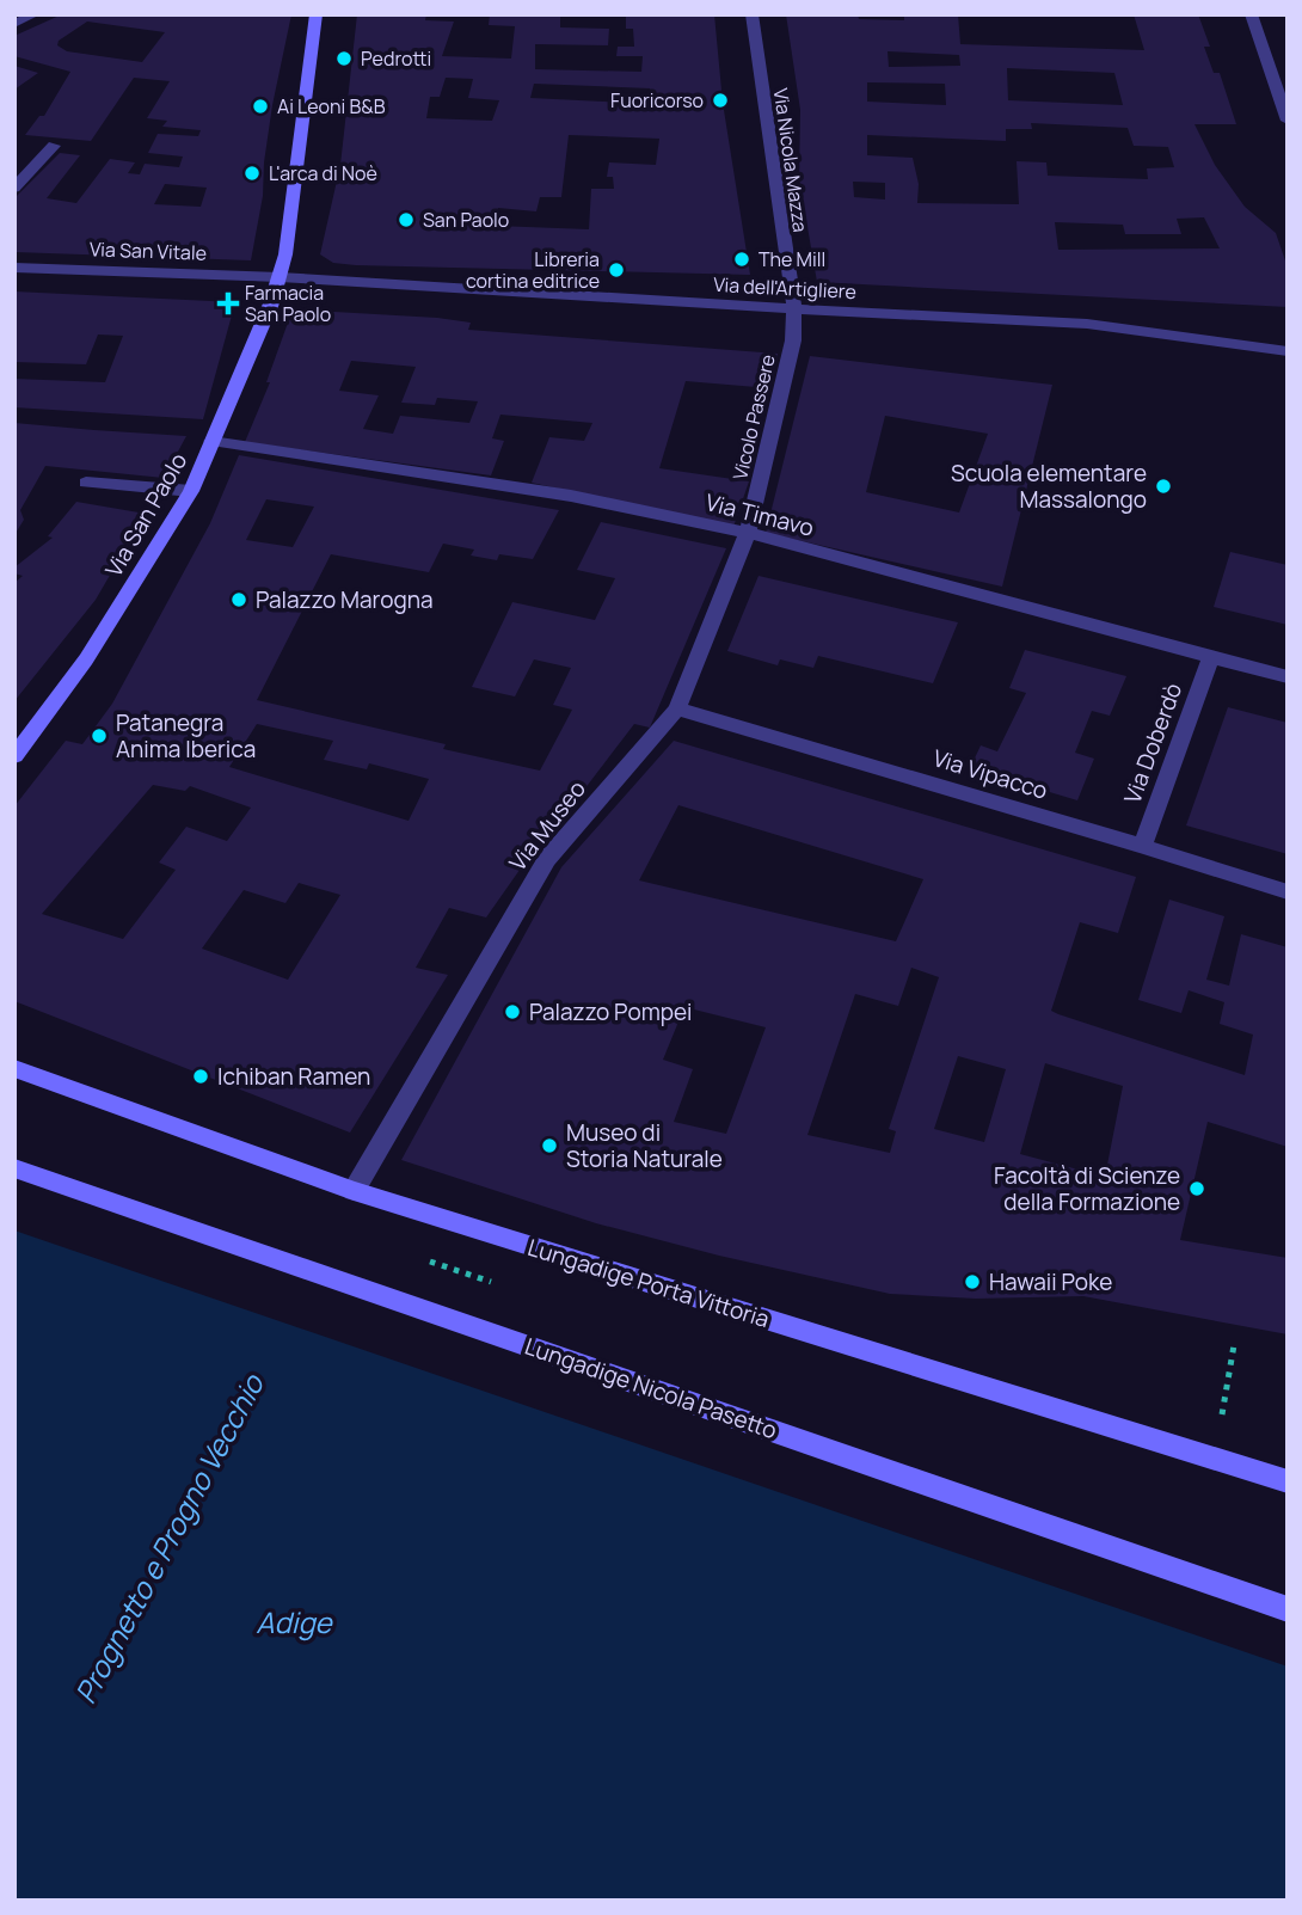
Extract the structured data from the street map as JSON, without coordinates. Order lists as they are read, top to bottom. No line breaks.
{"streets":{"main road":["Via San Paolo","Lungadige Porta Vittoria","Lungadige Nicola Pasetto"],"street":["Via Nicola Mazza","Via San Vitale","Via dell'Artigliere","Vicolo Passere","Via Timavo","Via Doberdò","Via Vipacco","Via Museo"]},"crossings":[["Via Nicola Mazza","Via dell'Artigliere"],["Via Nicola Mazza","Vicolo Passere"],["Via San Vitale","Via dell'Artigliere"],["Via San Vitale","Via San Paolo"],["Via dell'Artigliere","Vicolo Passere"],["Via dell'Artigliere","Via San Paolo"],["Vicolo Passere","Via Timavo"],["Vicolo Passere","Via Museo"],["Via San Paolo","Via Timavo"],["Via Timavo","Via Doberdò"],["Via Timavo","Via Museo"],["Via Doberdò","Via Vipacco"],["Via Vipacco","Via Museo"],["Via Museo","Lungadige Porta Vittoria"]],"water":["Prognetto e Progno Vecchio","Adige"],"places":{"other":["Pedrotti","Fuoricorso","Ai Leoni B&B","L'arca di Noè","San Paolo","The Mill","Libreria cortina editrice","Scuola elementare Massalongo","Palazzo Marogna","Patanegra Anima Iberica","Palazzo Pompei","Ichiban Ramen","Museo di Storia Naturale","Facoltà di Scienze della Formazione","Hawaii Poke"],"health":["Farmacia San Paolo"]}}
